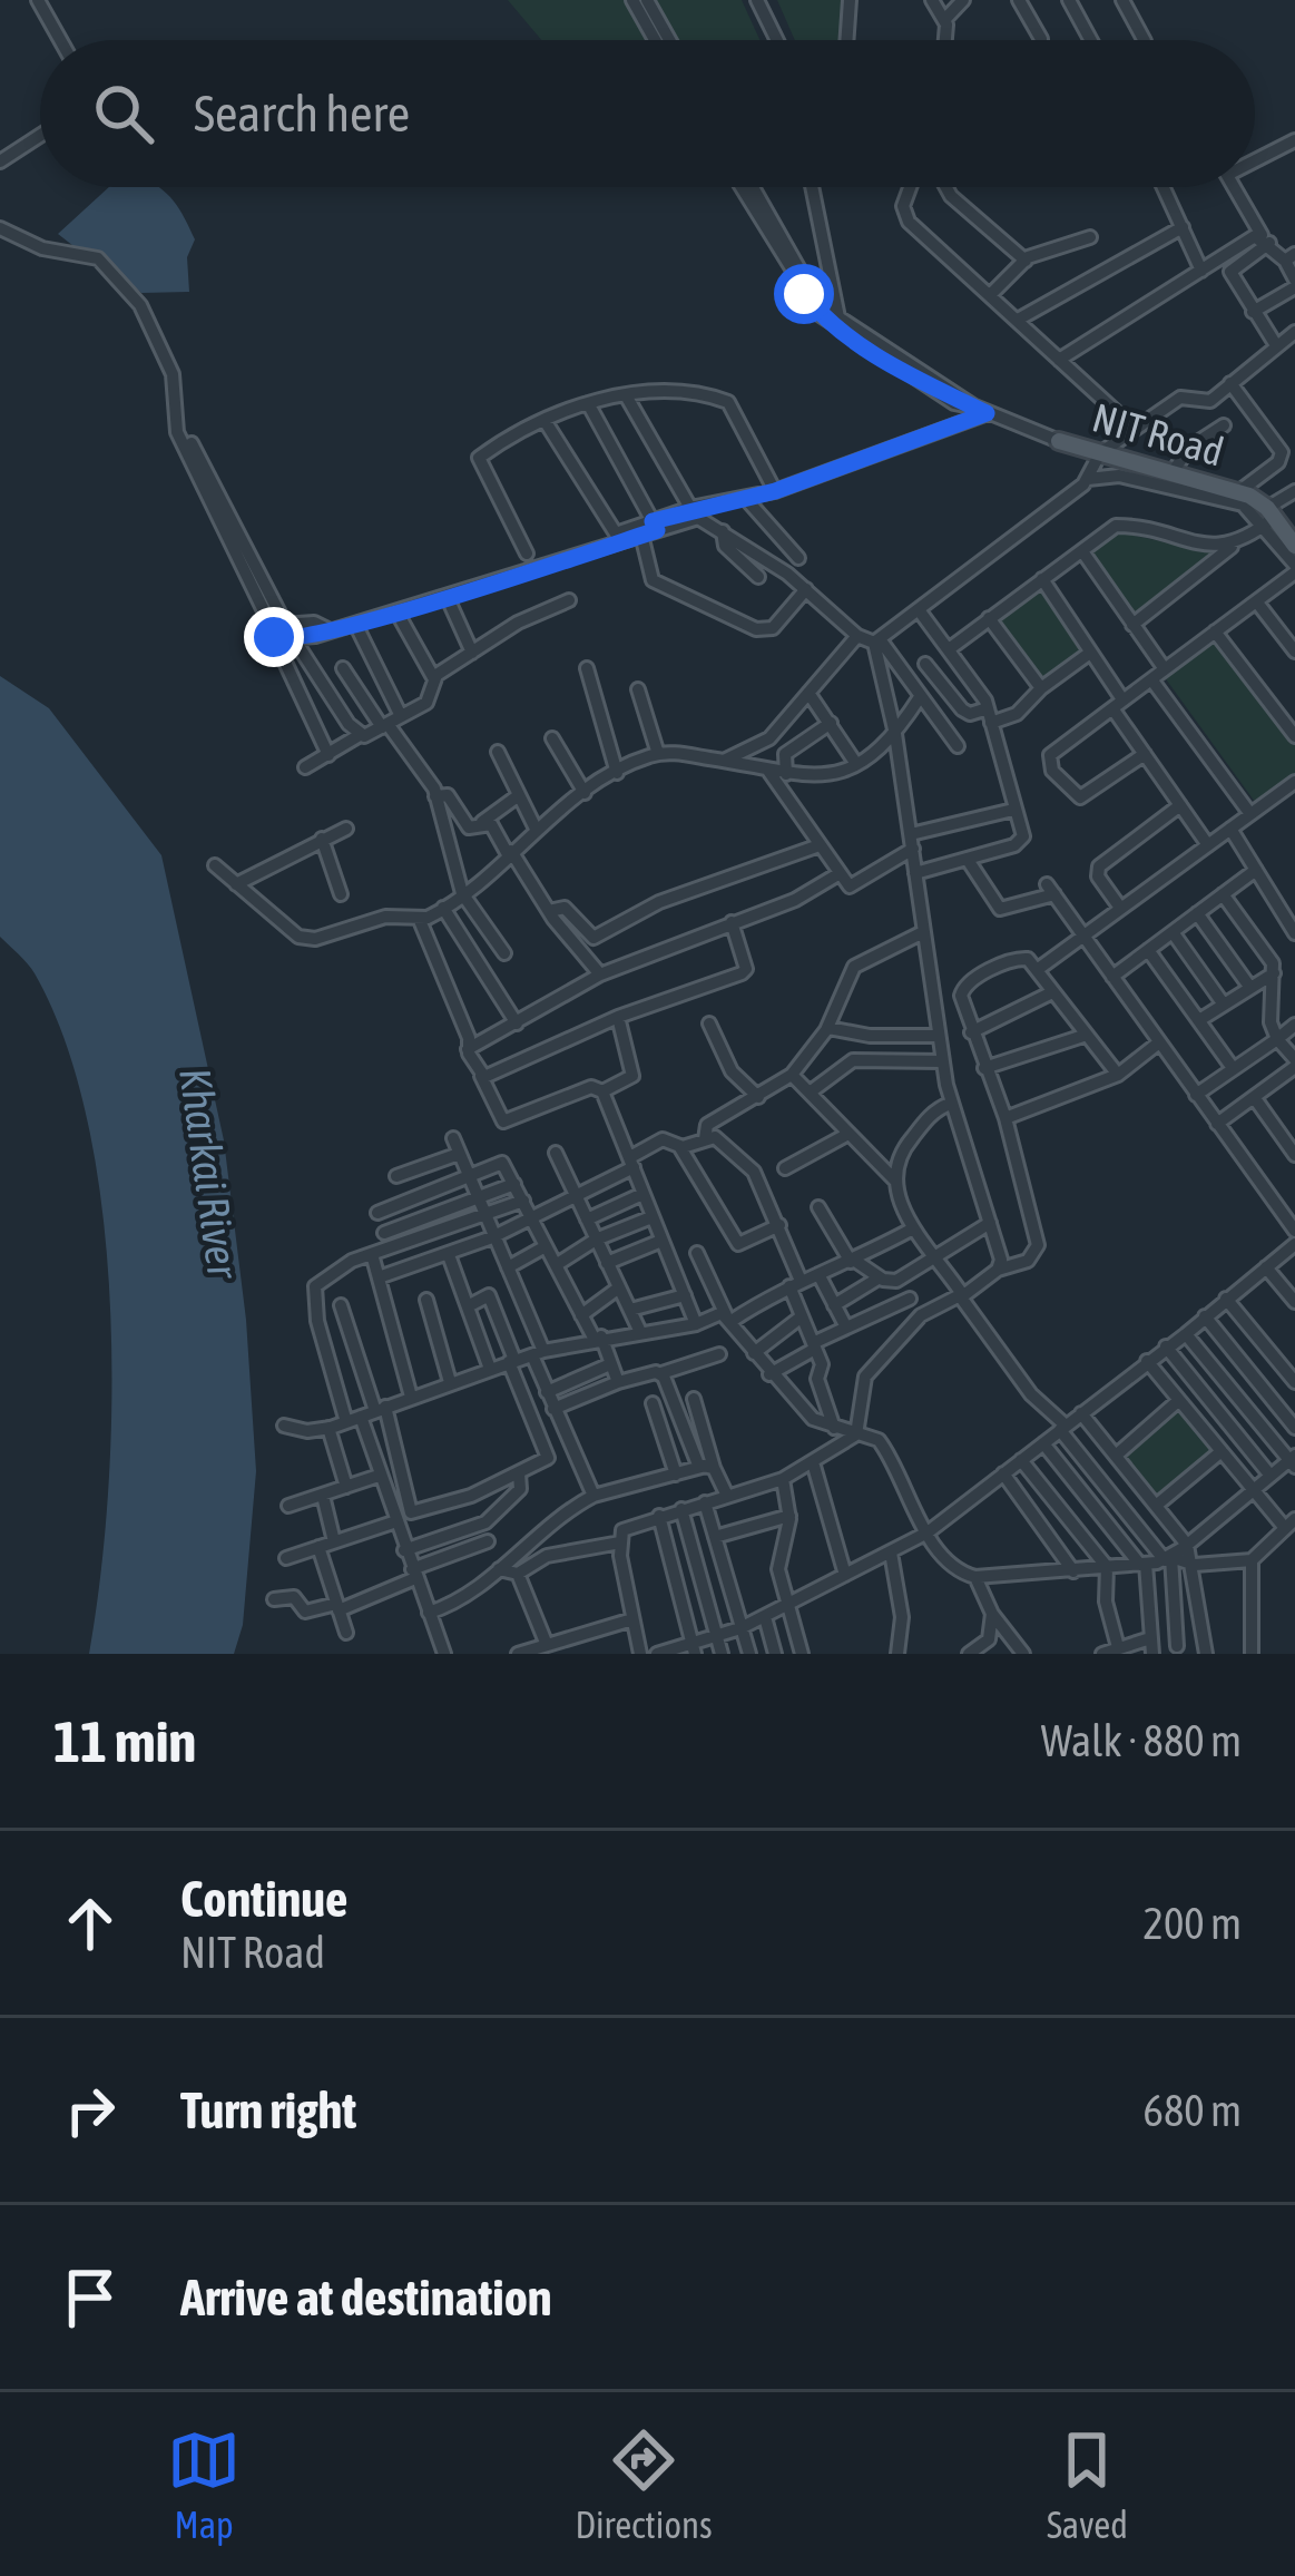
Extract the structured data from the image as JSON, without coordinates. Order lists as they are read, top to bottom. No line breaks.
{"streets":{"main road":["NIT Road"]},"water":["Kharkai River"],"page":{"search":"Search here","heading":["11 min","Walk · 880 m"],"list":[["Continue","NIT Road","200 m"],["Turn right","680 m"],"Arrive at destination"],"nav":["Map","Directions","Saved"]}}
